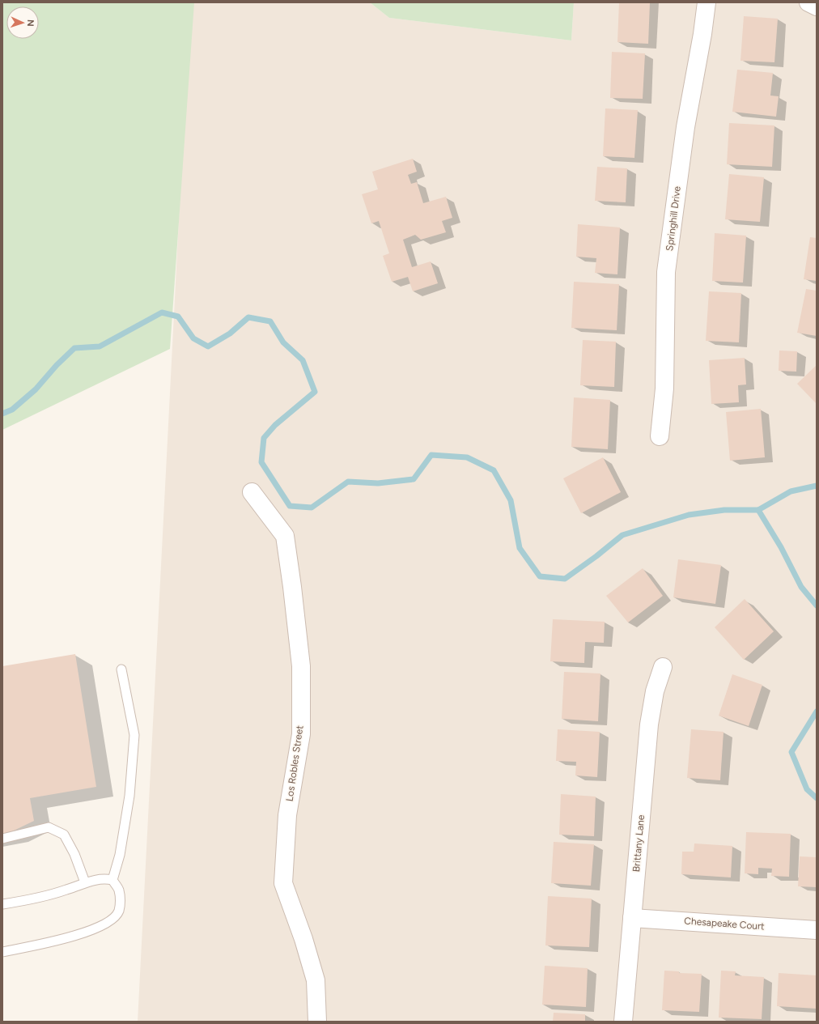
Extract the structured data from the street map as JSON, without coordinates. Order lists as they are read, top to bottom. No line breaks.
{"streets":{"street":["Springhill Drive","Los Robles Street","Brittany Lane","Chesapeake Court"]},"crossings":[["Brittany Lane","Chesapeake Court"]],"north":"right"}
